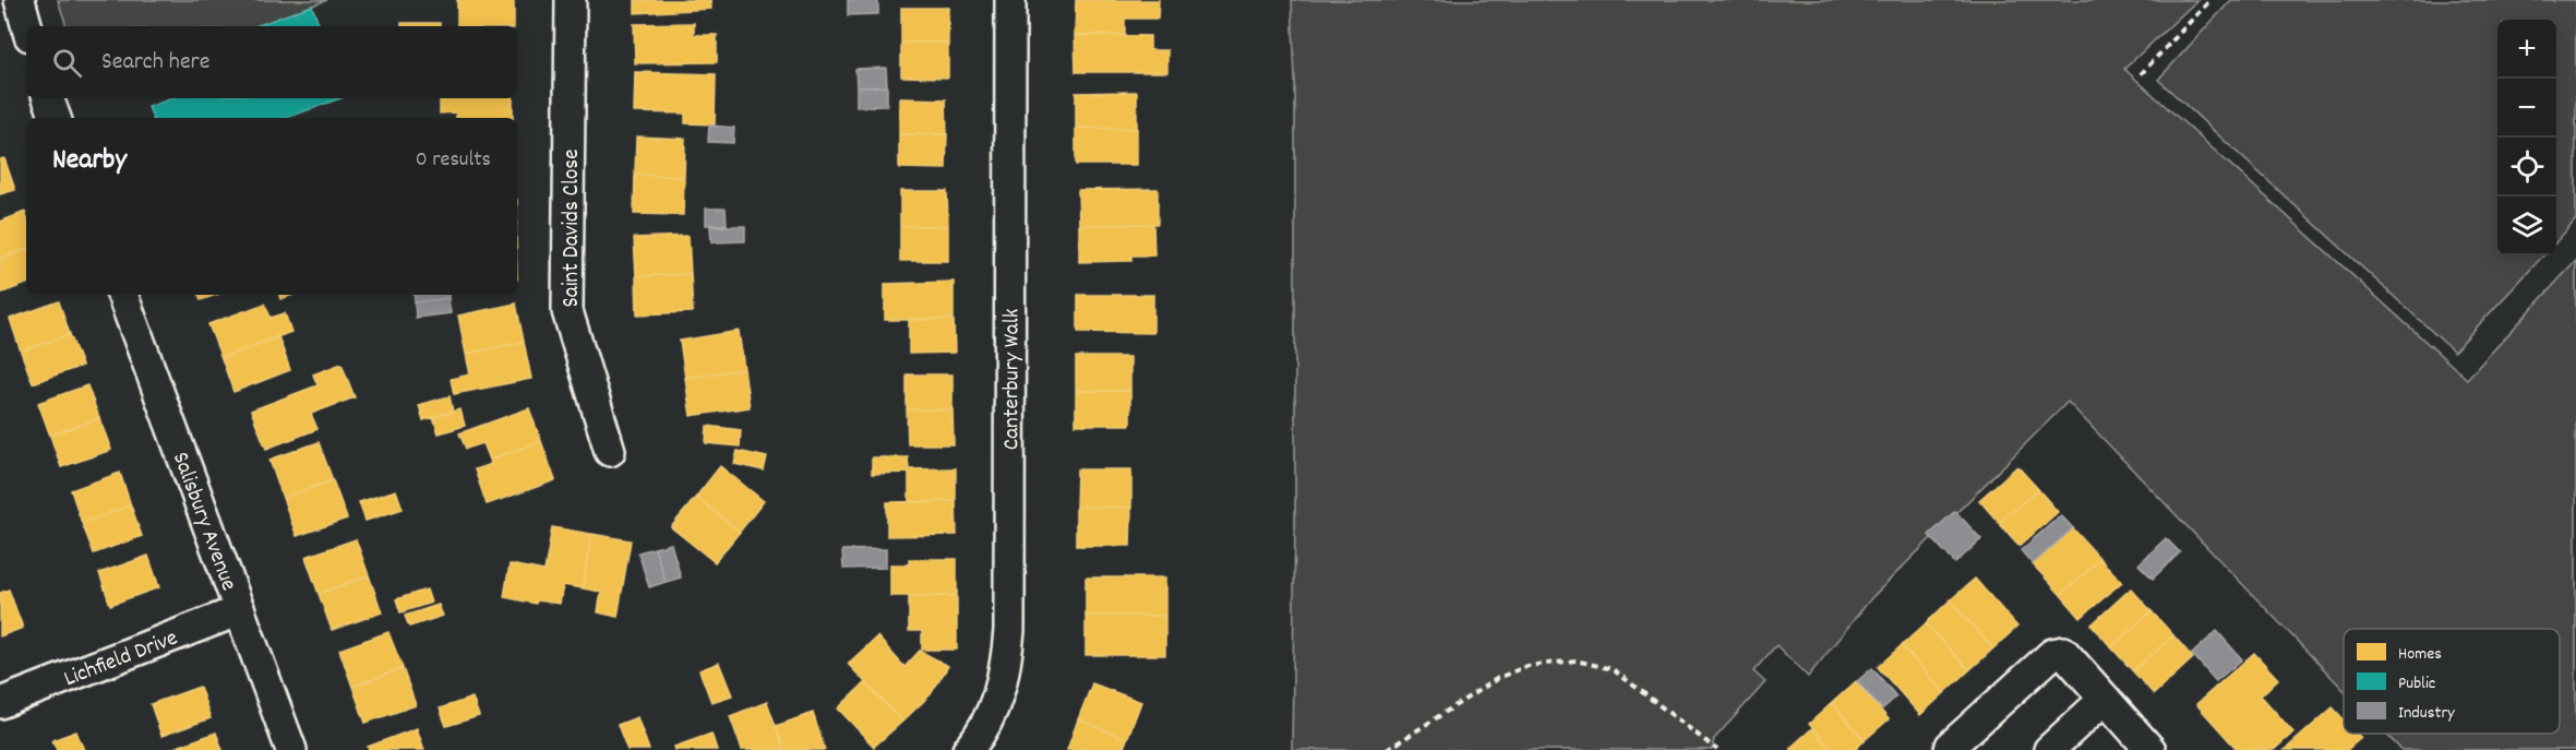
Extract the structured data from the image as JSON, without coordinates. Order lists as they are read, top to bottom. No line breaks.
{"streets":{"street":["Saint Davids Close","Canterbury Walk","Salisbury Avenue","Lichfield Drive"]},"crossings":[["Salisbury Avenue","Lichfield Drive"]],"legend":["Homes","Public","Industry"],"page":{"map_buttons":["+","−"],"search":"Search here","heading":["Nearby","0 results"]}}
